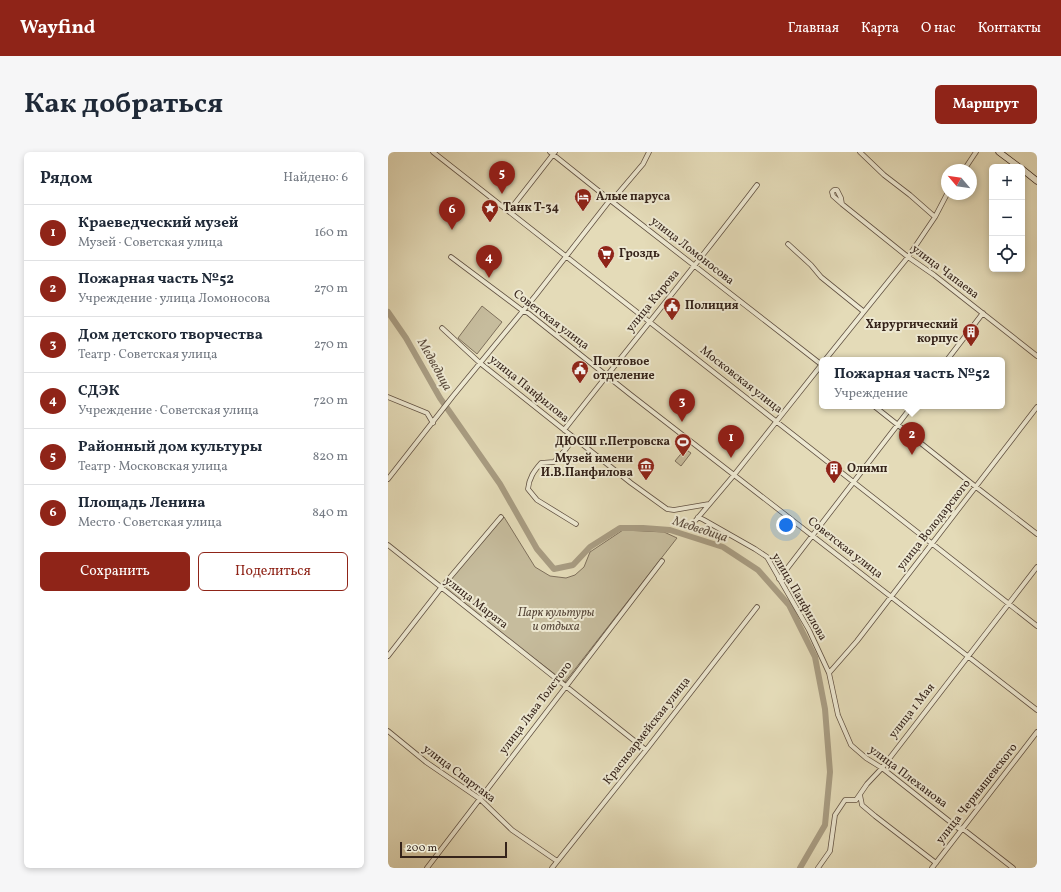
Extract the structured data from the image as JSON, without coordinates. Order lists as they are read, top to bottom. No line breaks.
{"streets":{"street":["улица Ломоносова","улица Чапаева","улица Кирова","Советская улица","Московская улица","улица Панфилова","улица Володарского","улица Марата","улица Льва Толстого","улица 1 Мая","Красноармейская улица","улица Спартака","улица Плеханова","улица Чернышевского"]},"crossings":[["улица Ломоносова","улица Кирова"],["улица Кирова","Советская улица"],["улица Кирова","Московская улица"],["улица Кирова","улица Панфилова"],["Советская улица","улица Володарского"],["Советская улица","улица 1 Мая"],["Московская улица","улица Володарского"],["Московская улица","улица 1 Мая"],["улица Панфилова","улица Володарского"],["улица Панфилова","улица Плеханова"],["улица Володарского","улица Плеханова"],["улица Марата","улица Льва Толстого"],["улица Марата","Красноармейская улица"],["улица Льва Толстого","улица Спартака"],["улица 1 Мая","улица Плеханова"],["Красноармейская улица","улица Спартака"],["улица Плеханова","улица Чернышевского"]],"water":["Медведица"],"parks":["Парк культуры и отдыха"],"places":{"hotel":["Алые паруса"],"place":["Танк Т-34"],"supermarket":["Гроздь"],"public building":["Полиция","Почтовое отделение"],"building":["Хирургический корпус","Олимп"],"sports":["ДЮСШ г.Петровска"],"museum":["Музей имени И.В.Панфилова"]},"scale_bar":"200 m","north":"top left","page":{"header":"Wayfind","nav":["Главная","Карта","О нас","Контакты"],"title":"Как добраться","buttons":["Маршрут",["Сохранить","Поделиться"]],"heading":["Рядом","Найдено: 6"],"pins":["5","6","4","3","2","1"],"map_buttons":["+","−"],"list":[{"mark":"1","name":"Краеведческий музей","note":"Музей · Советская улица","value":"160 m"},{"mark":"2","name":"Пожарная часть №52","note":"Учреждение · улица Ломоносова","value":"270 m"},{"mark":"3","name":"Дом детского творчества","note":"Театр · Советская улица","value":"270 m"},{"mark":"4","name":"СДЭК","note":"Учреждение · Советская улица","value":"720 m"},{"mark":"5","name":"Районный дом культуры","note":"Театр · Московская улица","value":"820 m"},{"mark":"6","name":"Площадь Ленина","note":"Место · Советская улица","value":"840 m"}],"popup":["Пожарная часть №52","Учреждение"],"scale":"200 m"}}
